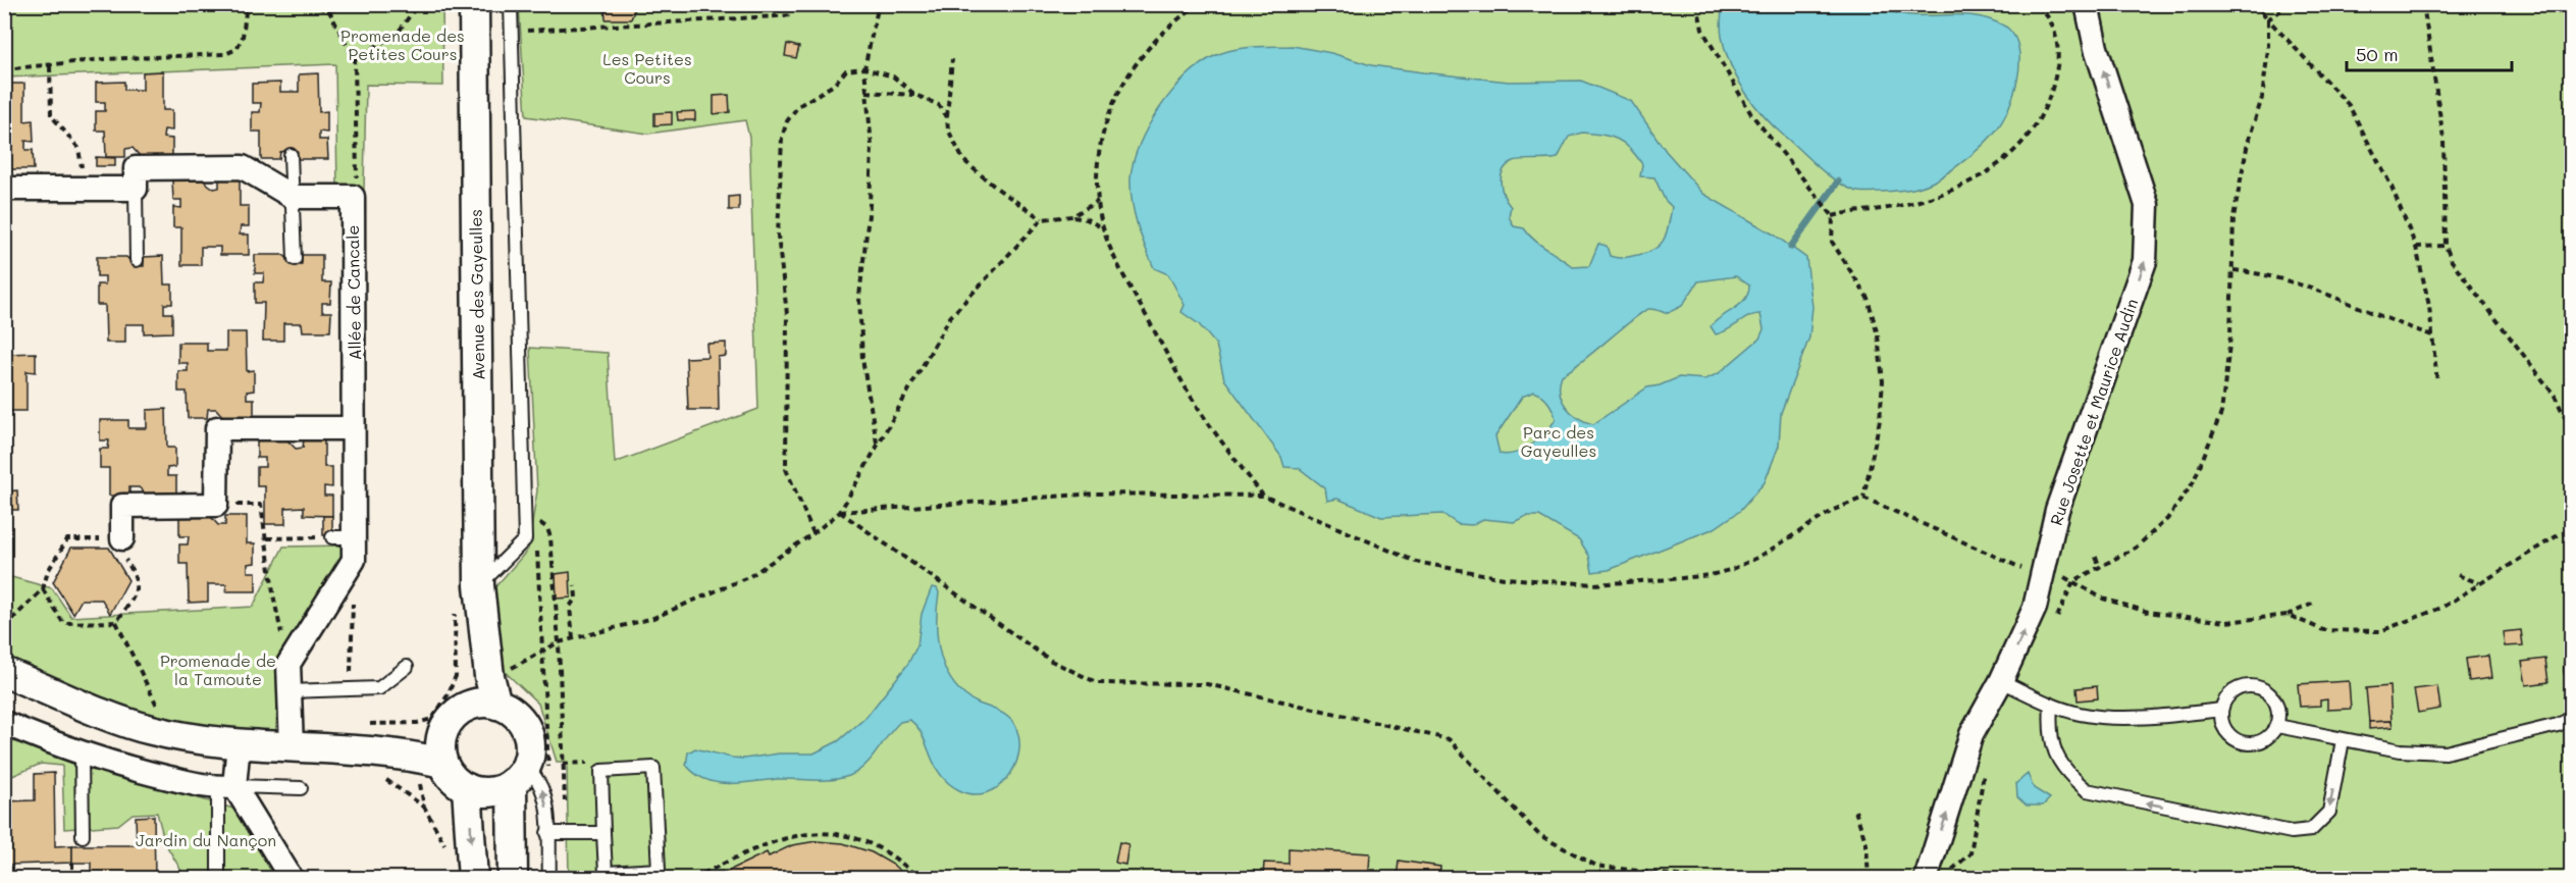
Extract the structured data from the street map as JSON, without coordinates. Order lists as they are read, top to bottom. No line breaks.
{"streets":{"street":["Allée de Cancale","Avenue des Gayeulles","Rue Josette et Maurice Audin"]},"one_way":["Rue Josette et Maurice Audin"],"parks":["Promenade des Petites Cours","Les Petites Cours","Parc des Gayeulles","Promenade de la Tamoute","Jardin du Nançon"],"scale_bar":"50 m"}
